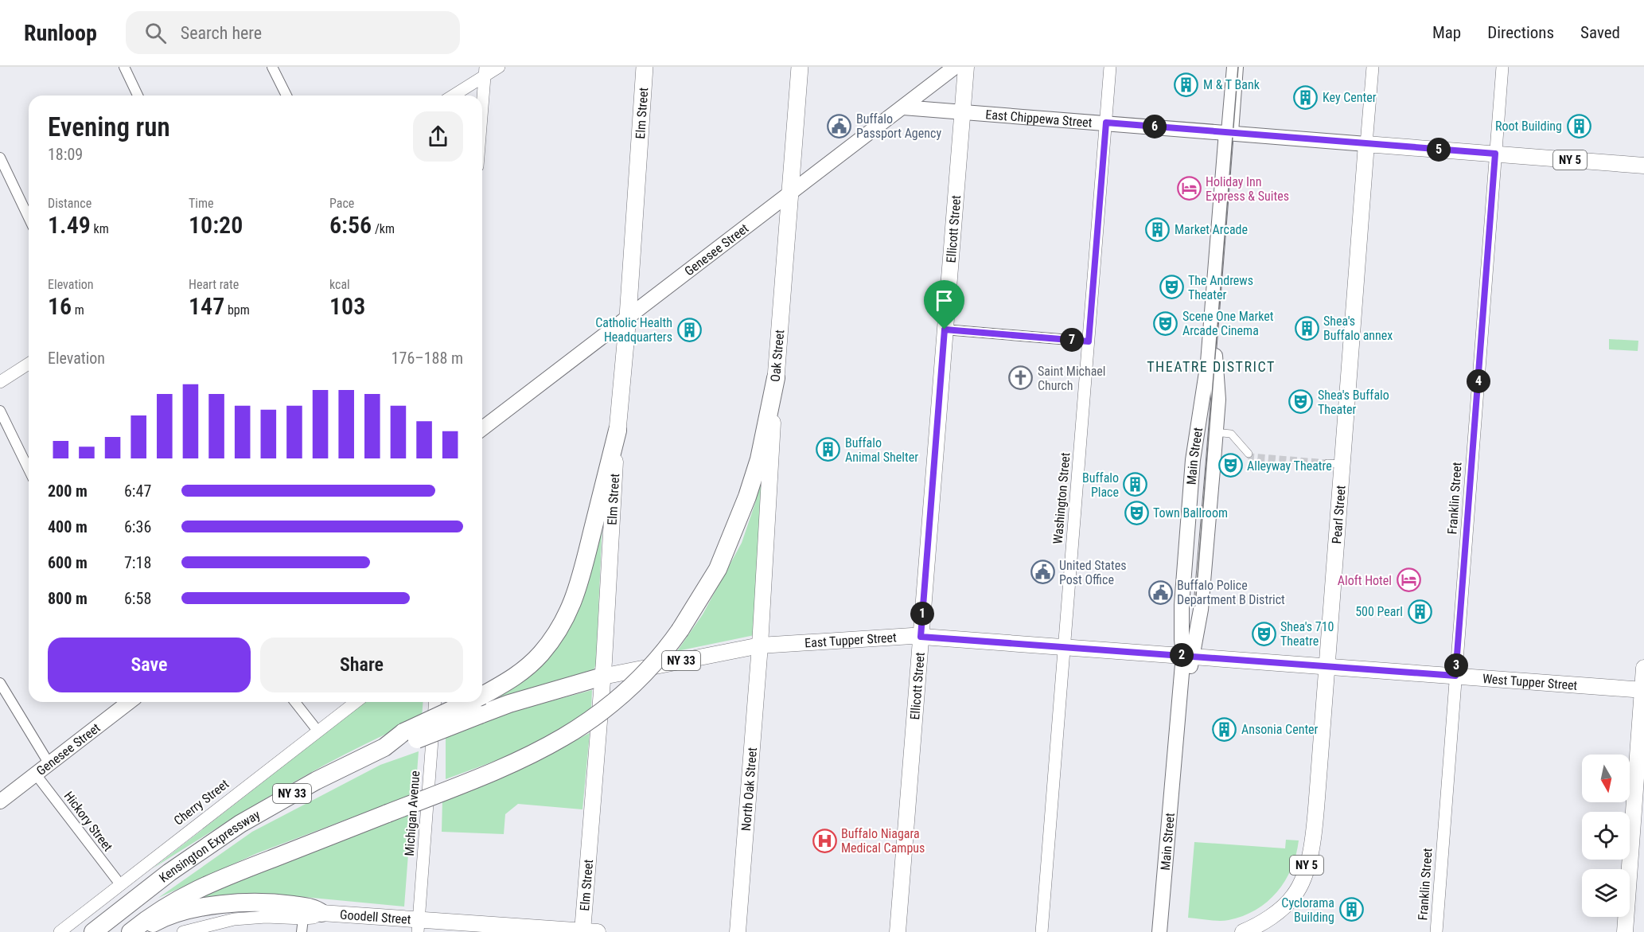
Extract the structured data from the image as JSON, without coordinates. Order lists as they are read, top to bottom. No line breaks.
{"streets":{"highway":["Elm Street","Oak Street","NY 33","Kensington Expressway"],"main road":["East Chippewa Street","NY 5","Ellicott Street","Genesee Street","Main Street","Pearl Street","East Tupper Street","West Tupper Street","North Oak Street","Goodell Street"],"street":["Washington Street","Franklin Street","Cherry Street","Michigan Avenue","Hickory Street"]},"crossings":[["Elm Street","Genesee Street"],["Elm Street","East Tupper Street"],["Elm Street","NY 33"],["Elm Street","Goodell Street"],["East Chippewa Street","NY 5"],["East Chippewa Street","Ellicott Street"],["East Chippewa Street","Genesee Street"],["East Chippewa Street","Main Street"],["East Chippewa Street","Washington Street"],["East Chippewa Street","Pearl Street"],["NY 5","Franklin Street"],["NY 5","Pearl Street"],["Ellicott Street","East Tupper Street"],["Genesee Street","Oak Street"],["Genesee Street","Hickory Street"],["Oak Street","East Tupper Street"],["Oak Street","North Oak Street"],["Main Street","East Tupper Street"],["Main Street","West Tupper Street"],["Washington Street","East Tupper Street"],["Franklin Street","West Tupper Street"],["Pearl Street","West Tupper Street"],["East Tupper Street","NY 33"],["East Tupper Street","West Tupper Street"],["East Tupper Street","North Oak Street"],["NY 33","Kensington Expressway"],["Cherry Street","Hickory Street"],["Michigan Avenue","Goodell Street"]],"districts":["THEATRE DISTRICT"],"places":{"building":["M & T Bank","Key Center","Root Building","Market Arcade","Shea's Buffalo annex","Catholic Health Headquarters","Buffalo Animal Shelter","Buffalo Place","500 Pearl","Ansonia Center","Cyclorama Building"],"public building":["Buffalo Passport Agency","United States Post Office","Buffalo Police Department B District"],"hotel":["Holiday Inn Express & Suites","Aloft Hotel"],"theatre":["The Andrews Theater","Scene One Market Arcade Cinema","Shea's Buffalo Theater","Alleyway Theatre","Town Ballroom","Shea's 710 Theatre"],"church":["Saint Michael Church"],"hospital":["Buffalo Niagara Medical Campus"]},"north":"bottom","page":{"header":"Runloop","search":"Search here","nav":["Map","Directions","Saved"],"heading":["Evening run","18:09"],"pins":["6","5","7","4","1","2","3"],"stats":[["Distance","1.49 km"],["Time","10:20"],["Pace","6:56 /km"],["Elevation","16 m"],["Heart rate","147 bpm"],["kcal","103"]],"chart":["Elevation","176–188 m"],"list":[{"name":"200 m","note":"6:47"},{"name":"400 m","note":"6:36"},{"name":"600 m","note":"7:18"},{"name":"800 m","note":"6:58"}],"buttons":["Save","Share"]}}
